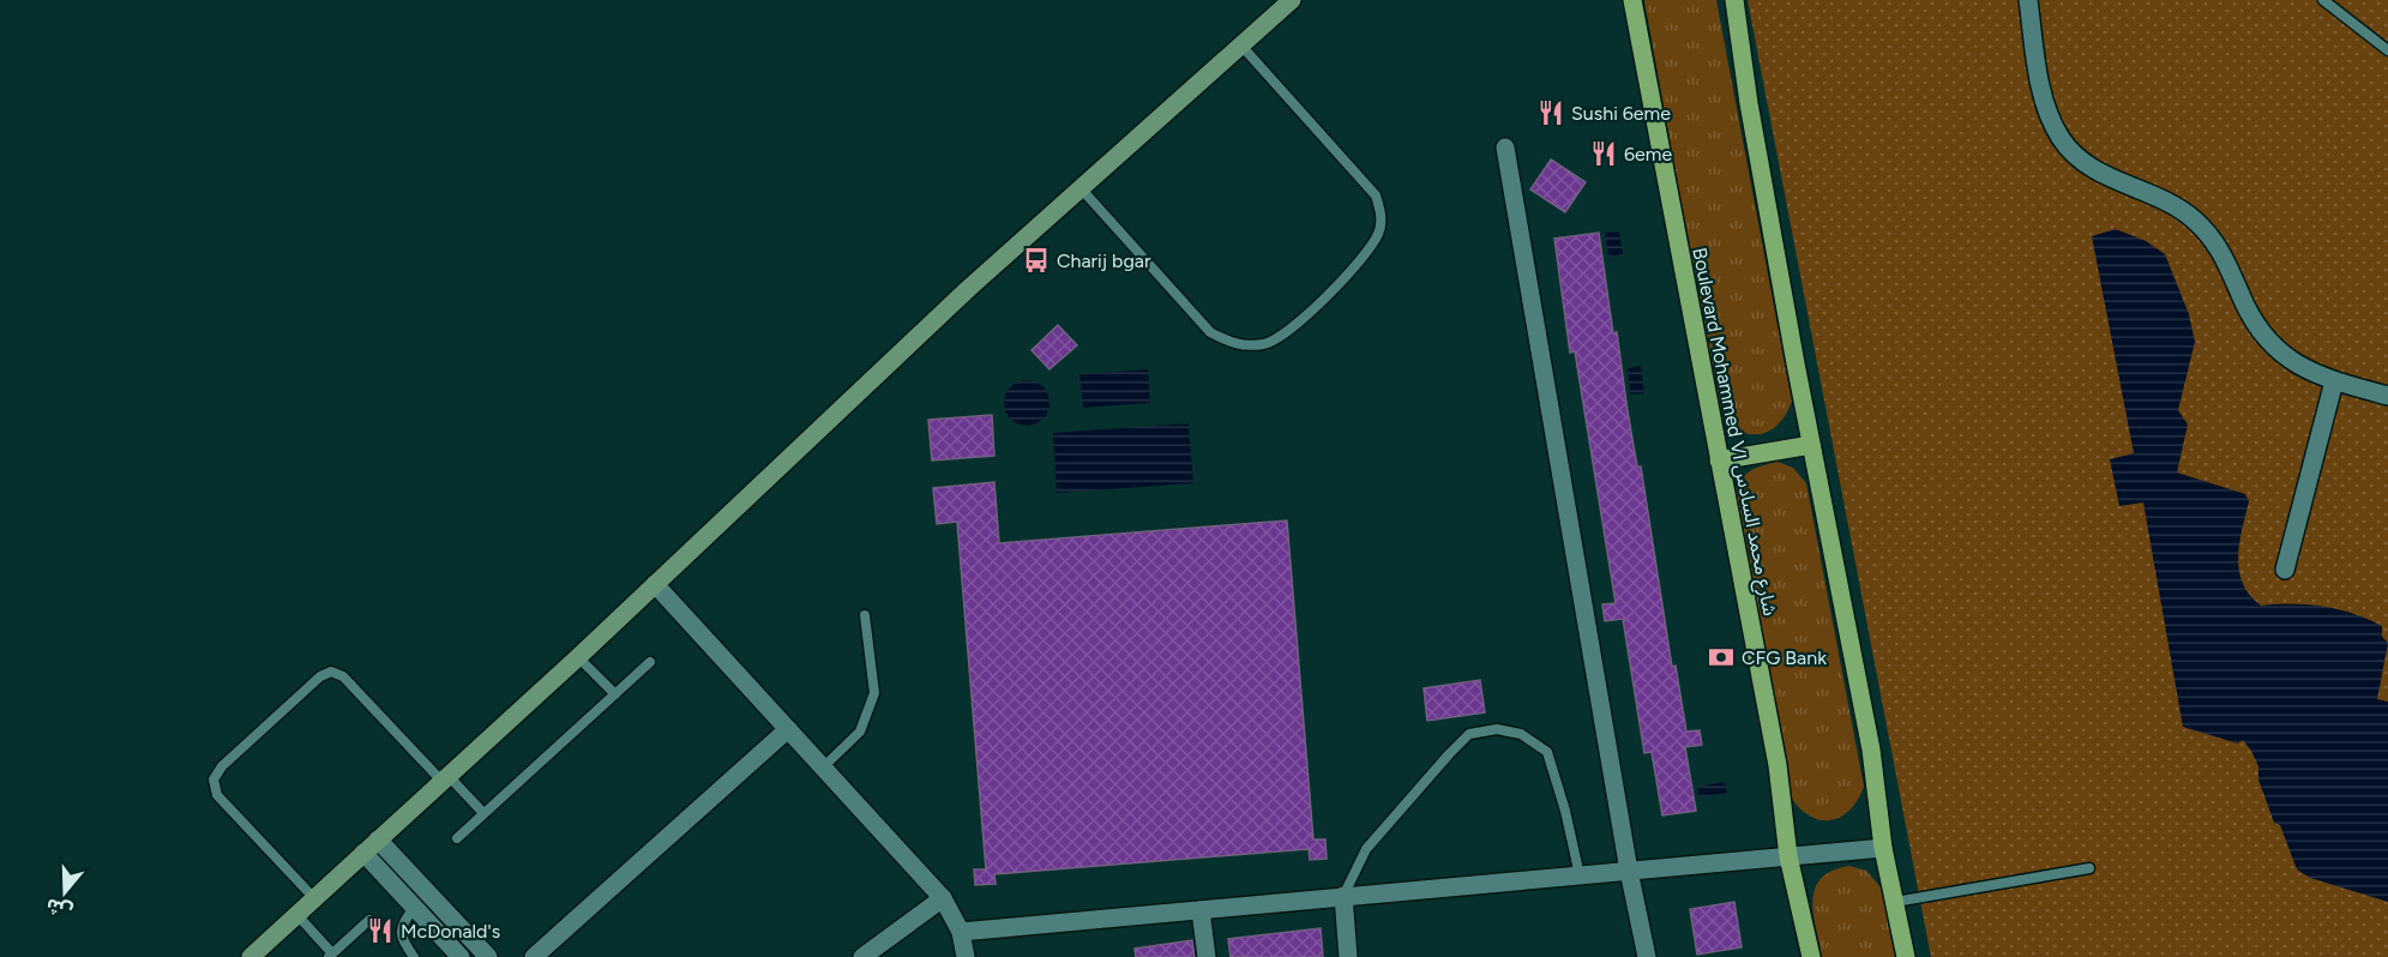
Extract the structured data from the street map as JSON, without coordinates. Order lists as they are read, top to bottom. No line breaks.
{"streets":{"main road":["Boulevard Mohammed VI شارع محمد السادس"]},"places":{"restaurant":["Sushi 6eme","6eme","McDonald's"],"bus stop":["Charij bgar"],"bank":["CFG Bank"]},"north":"bottom"}
